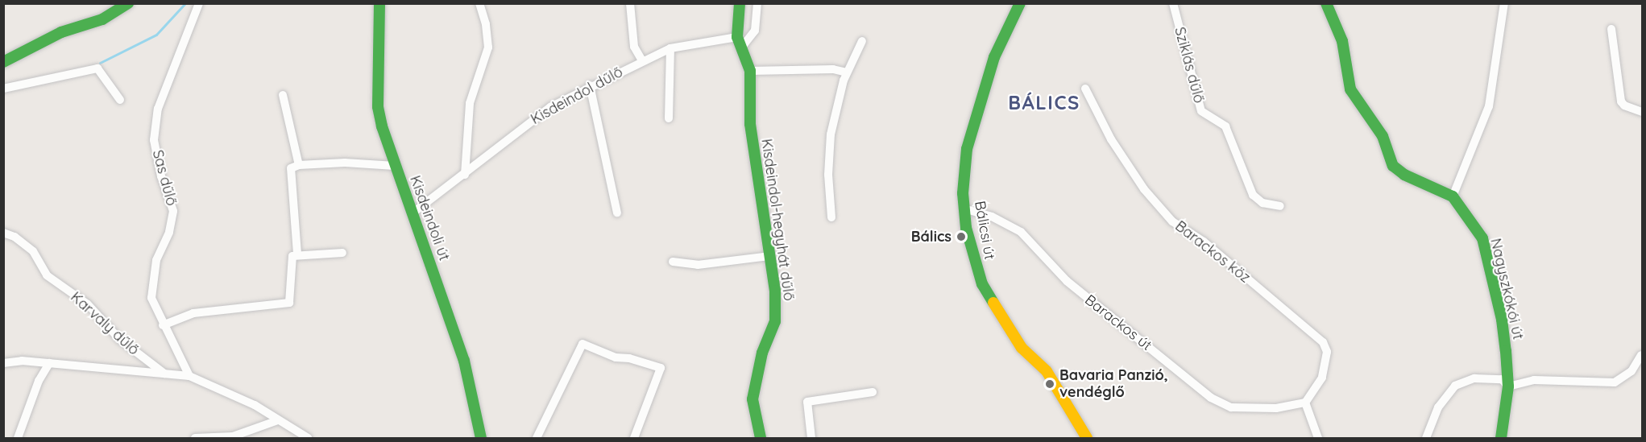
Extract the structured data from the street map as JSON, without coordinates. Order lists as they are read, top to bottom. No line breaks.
{"streets":{"street":["Sziklás dűlő","Kisdeindol dűlő","Sas dűlő","Kisdeindoli út","Kisdeindol-hegyhát dűlő","Bálicsi út","Barackos köz","Nagyszkókói út","Barackos út","Karvaly dűlő"]},"crossings":[["Kisdeindol dűlő","Kisdeindoli út"],["Kisdeindol dűlő","Kisdeindol-hegyhát dűlő"],["Bálicsi út","Barackos út"],["Barackos köz","Barackos út"]],"districts":["BÁLICS"],"places":["Bálics","Bavaria Panzió, vendéglő"]}
